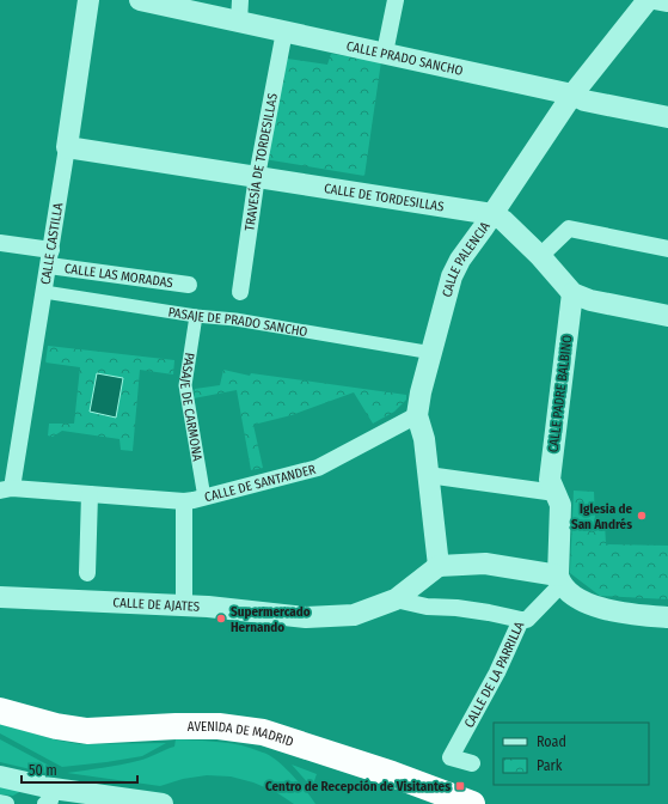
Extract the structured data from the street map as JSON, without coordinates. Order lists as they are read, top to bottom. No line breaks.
{"streets":{"highway":["AVENIDA DE MADRID"],"street":["CALLE PRADO SANCHO","TRAVESÍA DE TORDESILLAS","CALLE DE TORDESILLAS","CALLE CASTILLA","CALLE PALENCIA","CALLE LAS MORADAS","PASAJE DE PRADO SANCHO","CALLE PADRE BALBINO","PASAJE DE CARMONA","CALLE DE SANTANDER","CALLE DE AJATES","CALLE DE LA PARRILLA"]},"crossings":[["CALLE PRADO SANCHO","TRAVESÍA DE TORDESILLAS"],["CALLE PRADO SANCHO","CALLE PALENCIA"],["TRAVESÍA DE TORDESILLAS","CALLE DE TORDESILLAS"],["CALLE DE TORDESILLAS","CALLE CASTILLA"],["CALLE DE TORDESILLAS","CALLE PALENCIA"],["CALLE DE TORDESILLAS","CALLE PADRE BALBINO"],["CALLE CASTILLA","CALLE LAS MORADAS"],["CALLE CASTILLA","PASAJE DE PRADO SANCHO"],["CALLE CASTILLA","CALLE DE SANTANDER"],["CALLE PALENCIA","PASAJE DE PRADO SANCHO"],["CALLE PALENCIA","CALLE DE SANTANDER"],["CALLE PALENCIA","CALLE DE AJATES"],["PASAJE DE PRADO SANCHO","PASAJE DE CARMONA"],["CALLE PADRE BALBINO","CALLE DE LA PARRILLA"],["PASAJE DE CARMONA","CALLE DE SANTANDER"]],"places":{"other":["Iglesia de San Andrés","Supermercado Hernando"],"transit":["Centro de Recepción de Visitantes"]},"legend":["Road","Park"],"scale_bar":"50 m"}
